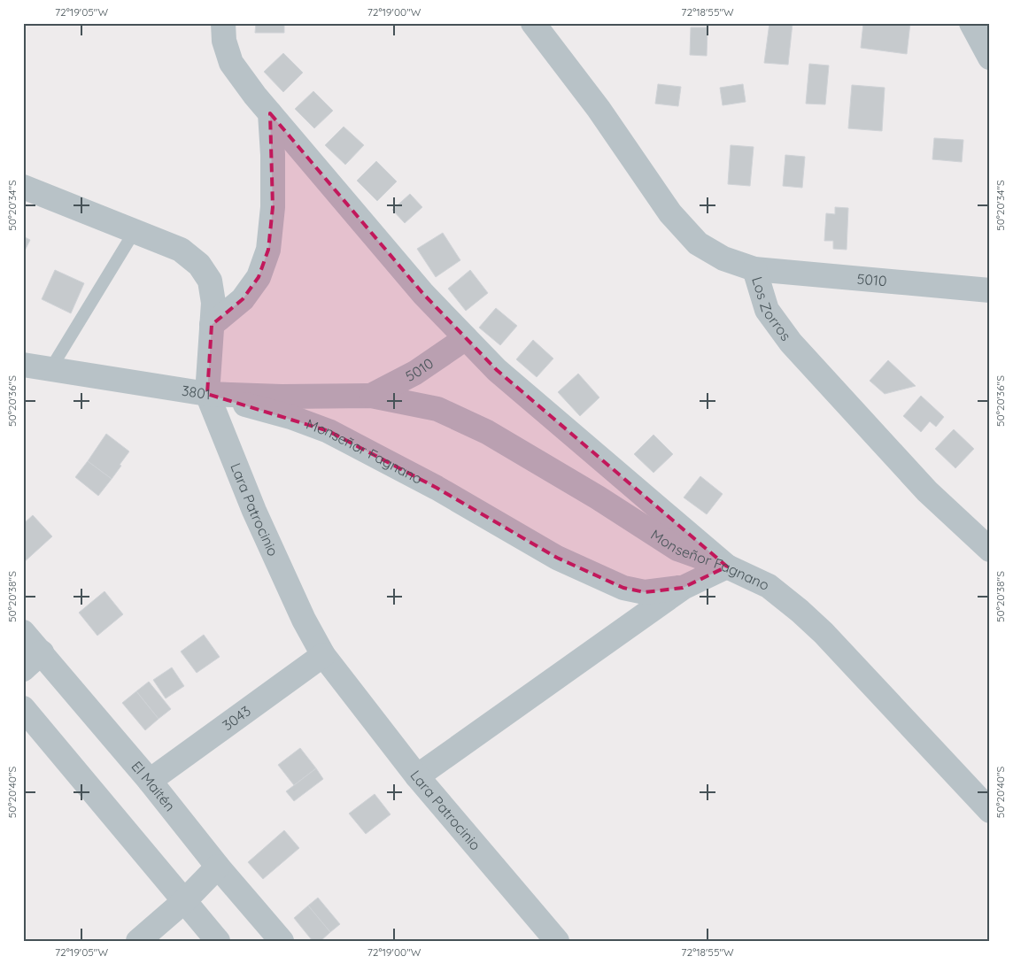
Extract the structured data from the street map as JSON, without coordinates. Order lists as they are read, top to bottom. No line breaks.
{"streets":{"street":["5010","Los Zorros","3801","Monseñor Fagnano","Lara Patrocinio","3043","El Maitén"]},"crossings":[["5010","Los Zorros"],["5010","3801"],["5010","Monseñor Fagnano"],["3801","Monseñor Fagnano"],["3801","Lara Patrocinio"],["Monseñor Fagnano","Lara Patrocinio"],["Lara Patrocinio","3043"],["3043","El Maitén"]],"coordinates":["72°19'05\"W","72°19'00\"W","72°18'55\"W","50°20'34\"S","50°20'36\"S","50°20'38\"S","50°20'40\"S"]}
